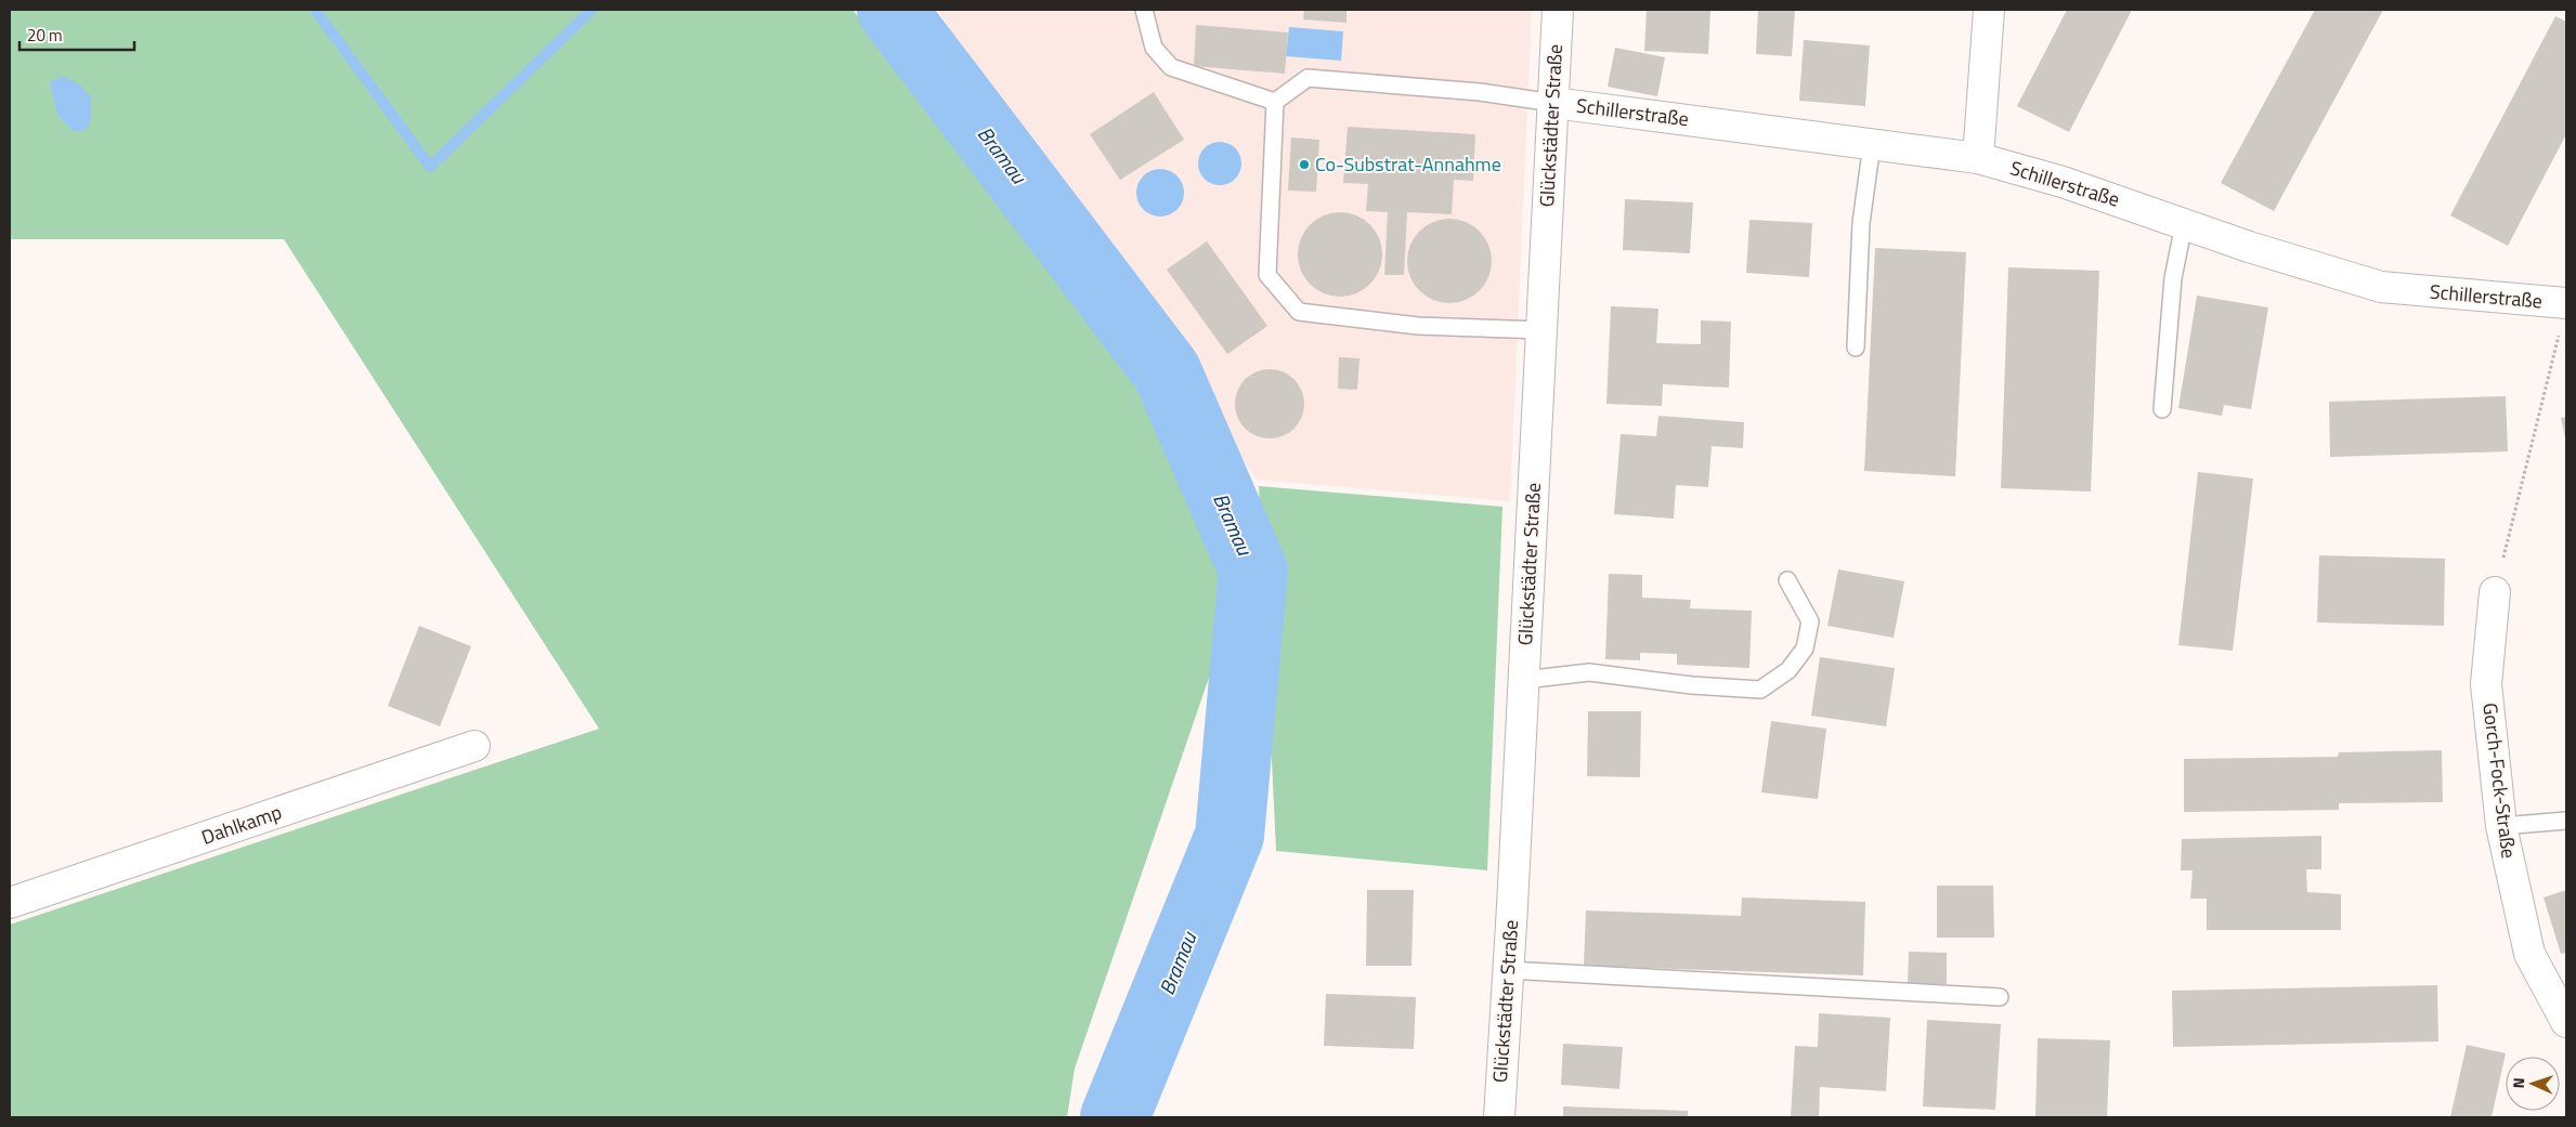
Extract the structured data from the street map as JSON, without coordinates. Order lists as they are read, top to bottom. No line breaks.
{"streets":{"street":["Schillerstraße","Glückstädter Straße","Gorch-Fock-Straße","Dahlkamp"]},"crossings":[["Schillerstraße","Glückstädter Straße"]],"water":["Bramau"],"places":["Co-Substrat-Annahme"],"scale_bar":"20 m","north":"left"}
